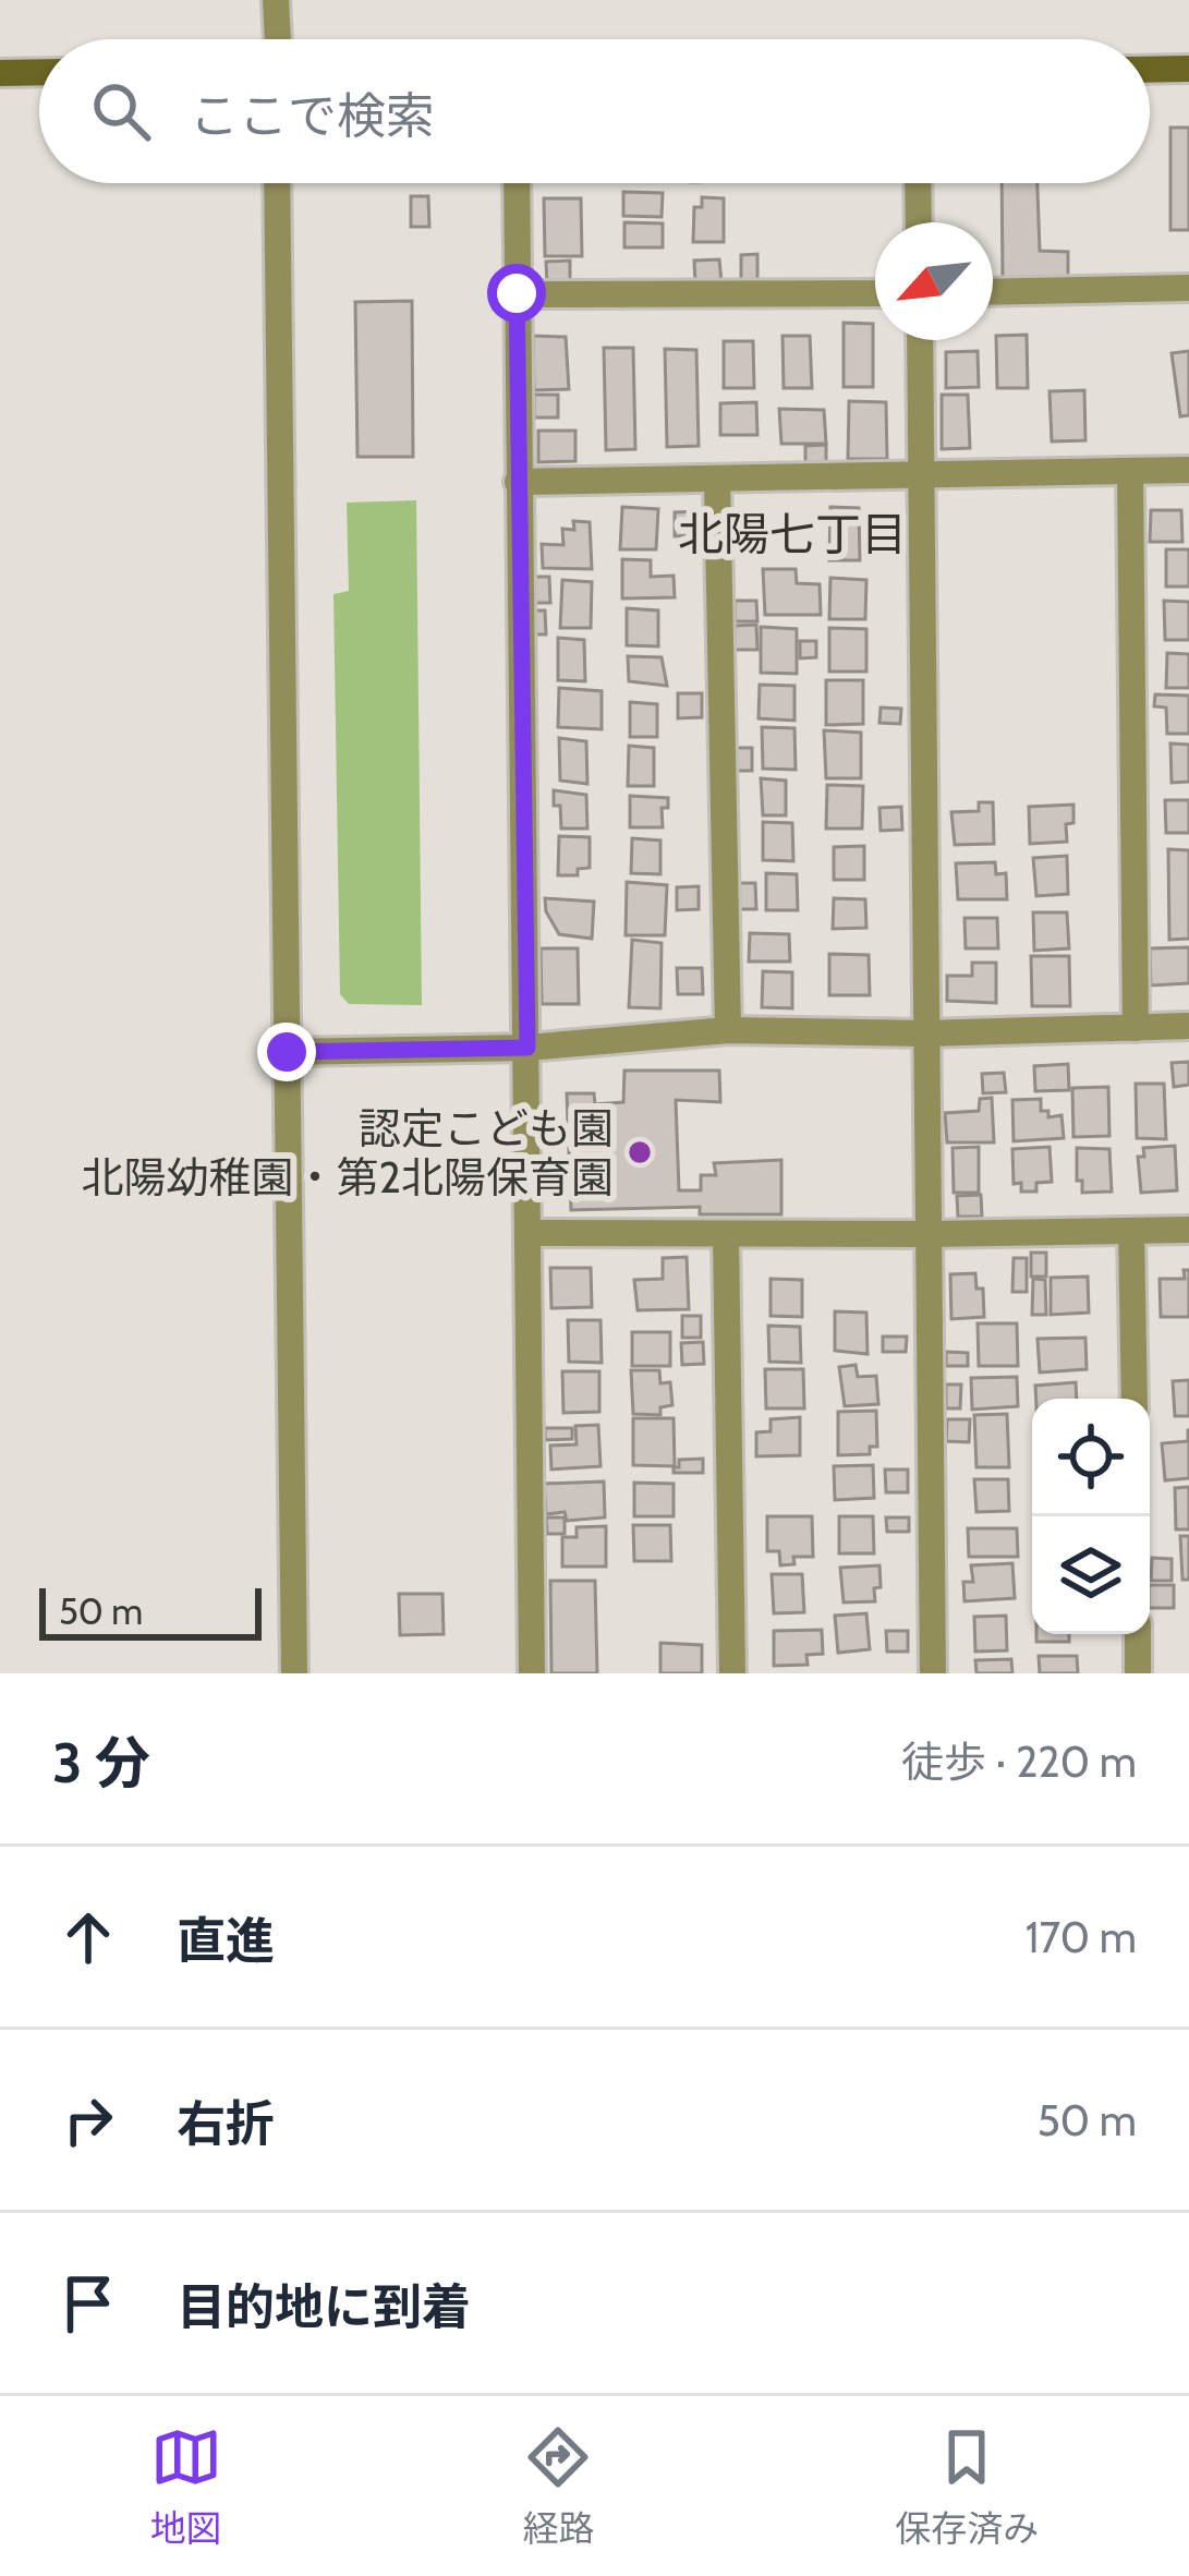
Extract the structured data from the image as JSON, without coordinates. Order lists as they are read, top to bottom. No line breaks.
{"districts":["北陽七丁目"],"places":["認定こども園 北陽幼稚園・第2北陽保育園"],"scale_bar":"50 m","north":"bottom left","page":{"search":"ここで検索","scale":"50 m","heading":["3 分","徒歩 · 220 m"],"list":[["直進","170 m"],["右折","50 m"],"目的地に到着"],"nav":["地図","経路","保存済み"]}}
